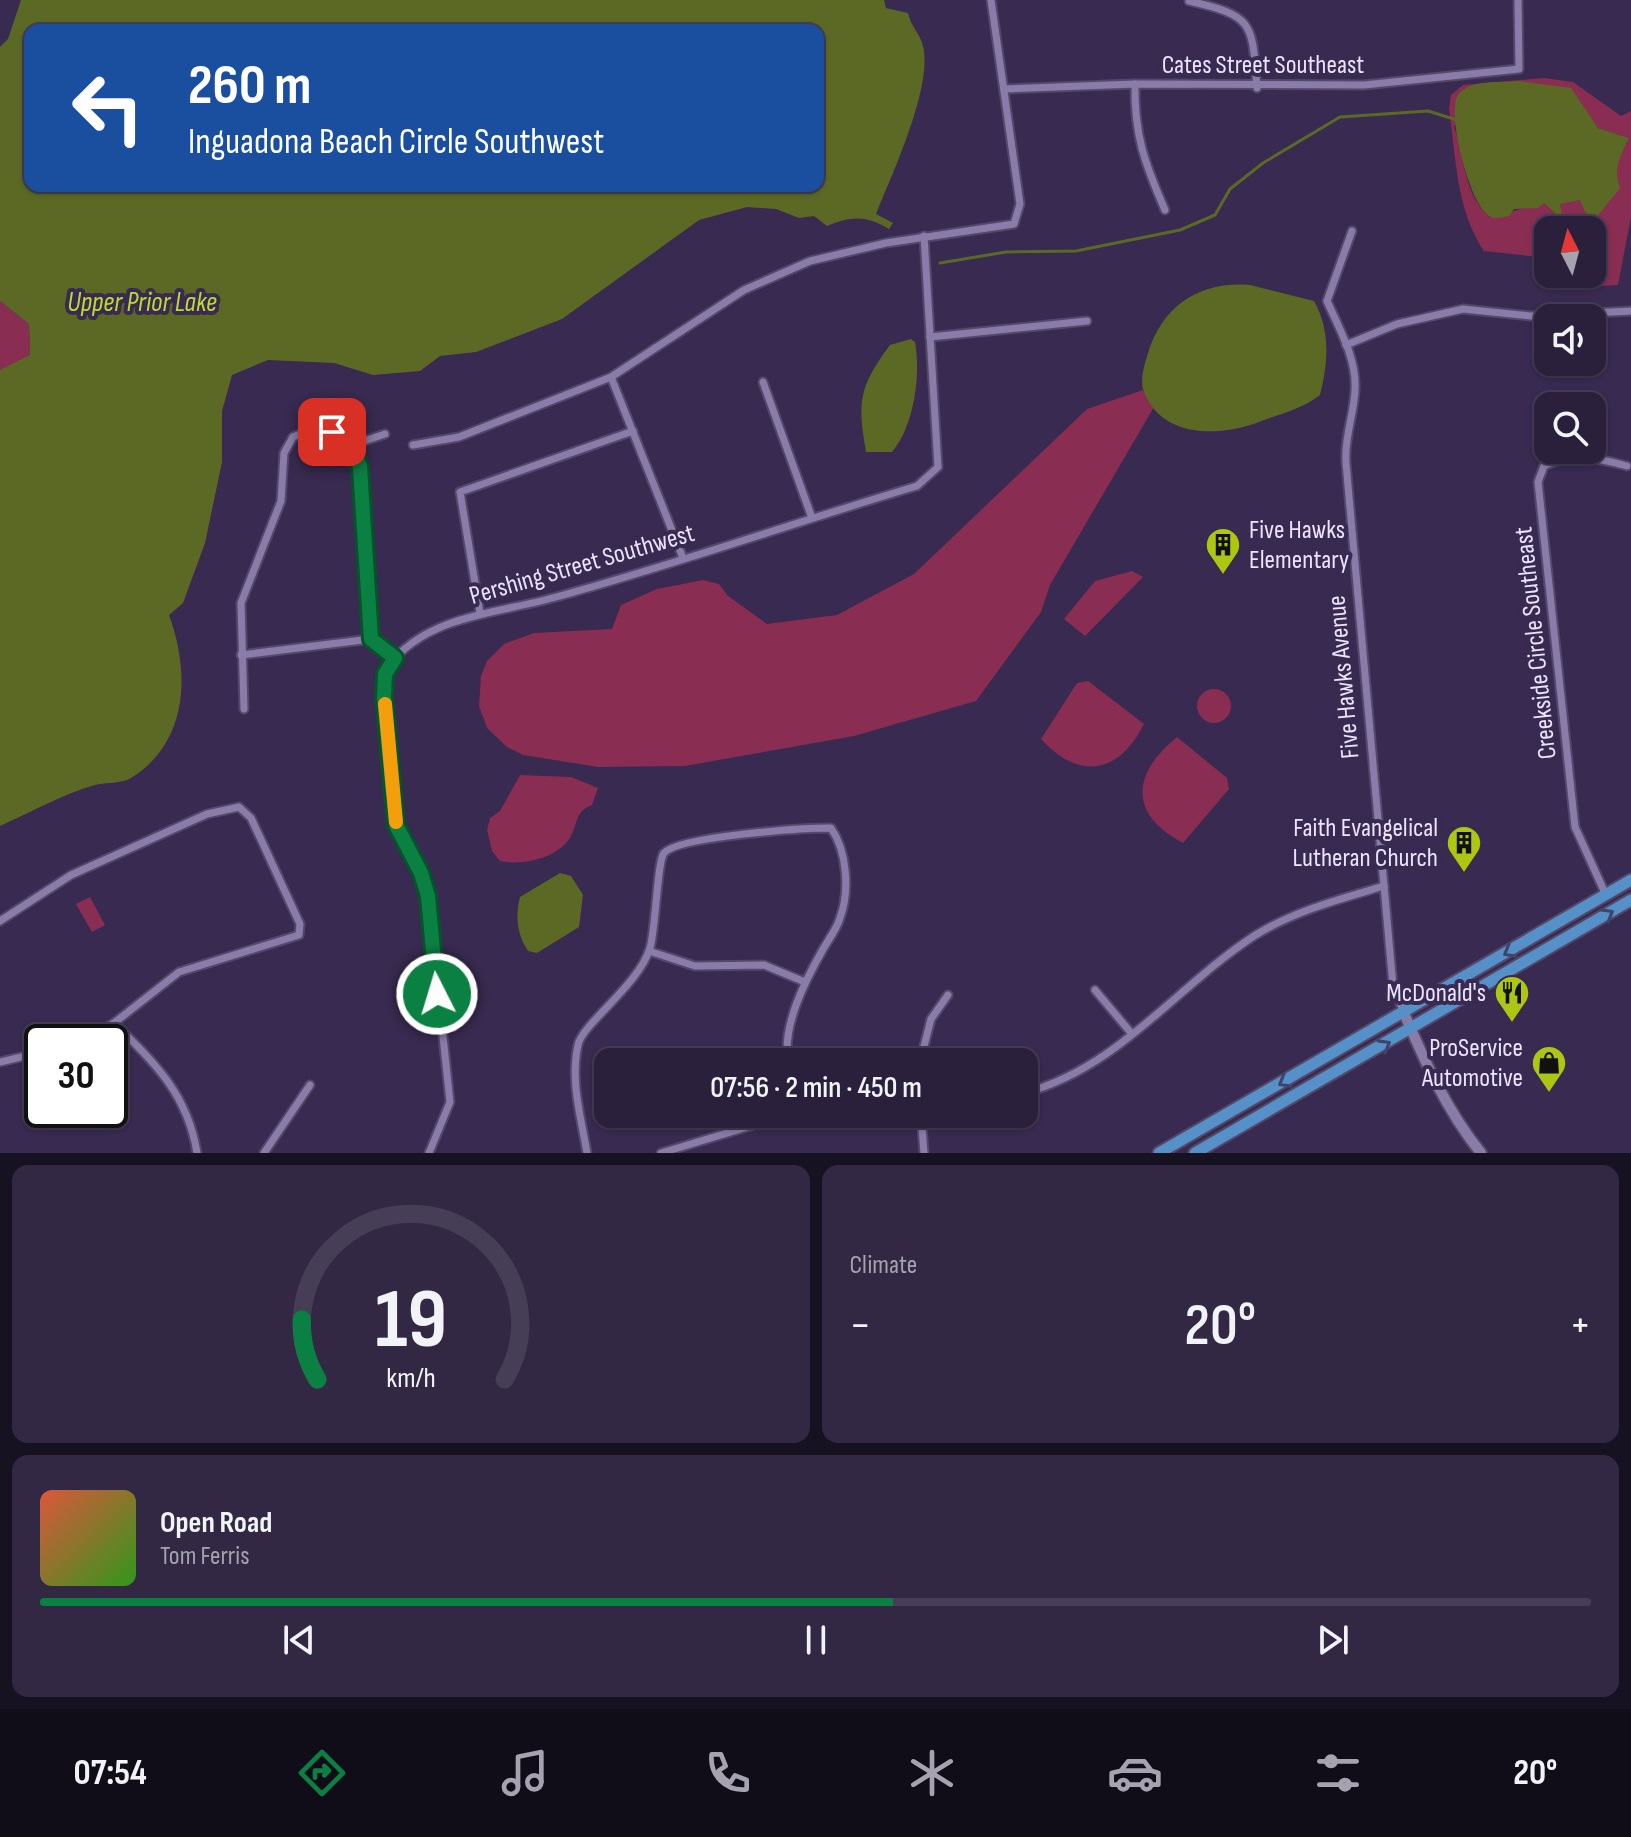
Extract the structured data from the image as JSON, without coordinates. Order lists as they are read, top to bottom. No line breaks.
{"streets":{"main road":["Five Hawks Avenue"],"street":["Cates Street Southeast","Pershing Street Southwest","Creekside Circle Southeast"]},"water":["Upper Prior Lake"],"places":{"building":["Five Hawks Elementary","Faith Evangelical Lutheran Church"],"restaurant":["McDonald's"],"shop":["ProService Automotive"]},"north":"top","page":{"turn":["260 m","Inguadona Beach Circle Southwest"],"limit":"30","trip":"07:56 · 2 min · 450 m","tile":"Climate","heat":["−","20°","+"],"song":["Open Road","Tom Ferris"],"tabs":["07:54","20°"],"gauge":["19","km/h"]}}
